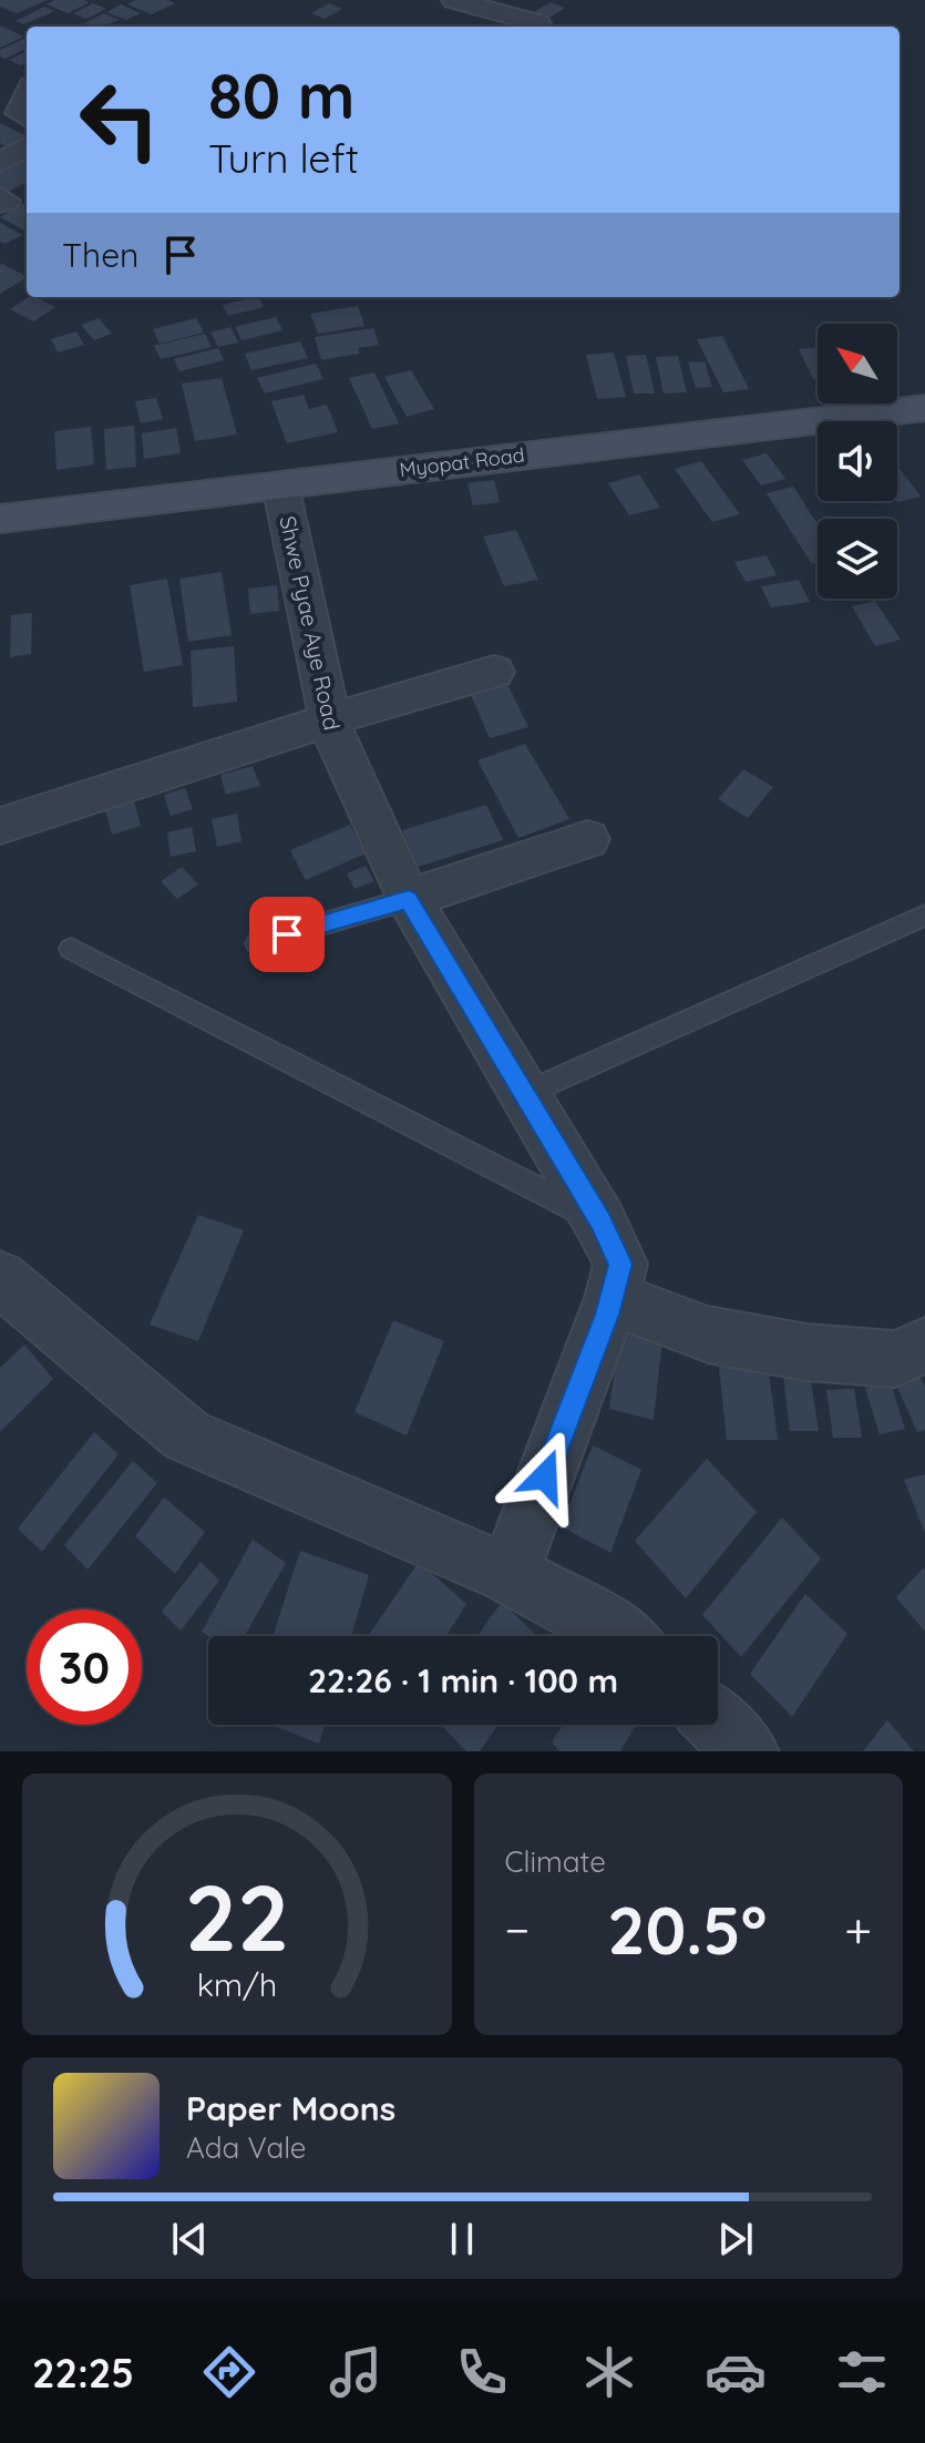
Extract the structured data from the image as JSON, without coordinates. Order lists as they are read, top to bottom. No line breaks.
{"streets":{"main road":["Myopat Road"],"street":["Shwe Pyae Aye Road"]},"crossings":[["Myopat Road","Shwe Pyae Aye Road"]],"north":"top left","page":{"turn":["80 m","Turn left"],"then":"Then","limit":"30","trip":"22:26 · 1 min · 100 m","tile":"Climate","heat":["−","20.5°","+"],"song":["Paper Moons","Ada Vale"],"tabs":"22:25","gauge":["22","km/h"]}}
